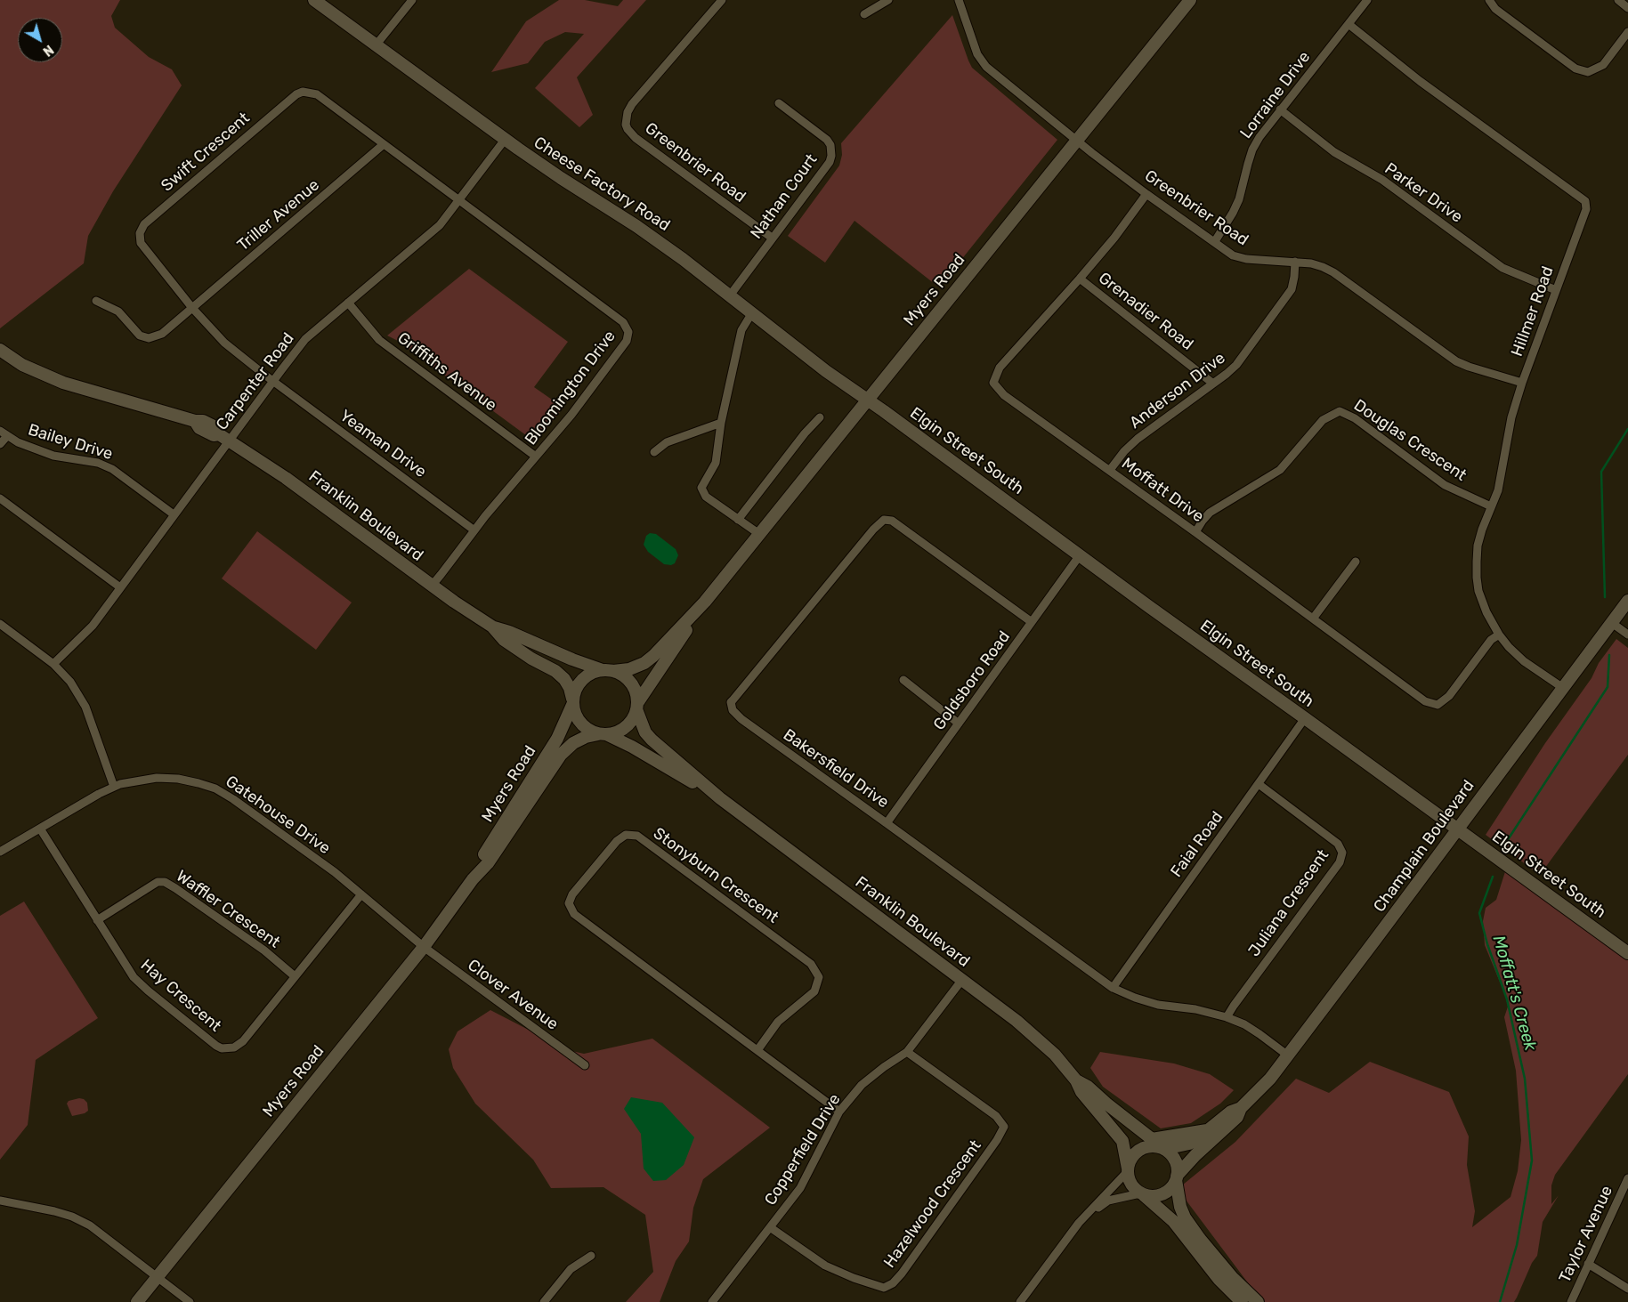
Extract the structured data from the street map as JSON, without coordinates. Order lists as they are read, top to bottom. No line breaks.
{"streets":{"main road":["Cheese Factory Road","Myers Road","Elgin Street South","Franklin Boulevard","Champlain Boulevard"],"street":["Lorraine Drive","Swift Crescent","Greenbrier Road","Parker Drive","Nathan Court","Triller Avenue","Grenadier Road","Hillmer Road","Griffiths Avenue","Carpenter Road","Bloomington Drive","Anderson Drive","Douglas Crescent","Bailey Drive","Yeaman Drive","Moffatt Drive","Goldsboro Road","Bakersfield Drive","Gatehouse Drive","Faial Road","Stonyburn Crescent","Juliana Crescent","Waffler Crescent","Clover Avenue","Hay Crescent","Copperfield Drive","Hazelwood Crescent","Taylor Avenue"]},"crossings":[["Lorraine Drive","Greenbrier Road"],["Lorraine Drive","Parker Drive"],["Lorraine Drive","Hillmer Road"],["Swift Crescent","Triller Avenue"],["Swift Crescent","Carpenter Road"],["Swift Crescent","Bloomington Drive"],["Swift Crescent","Yeaman Drive"],["Greenbrier Road","Nathan Court"],["Greenbrier Road","Myers Road"],["Greenbrier Road","Hillmer Road"],["Greenbrier Road","Anderson Drive"],["Greenbrier Road","Moffatt Drive"],["Cheese Factory Road","Nathan Court"],["Cheese Factory Road","Myers Road"],["Cheese Factory Road","Carpenter Road"],["Cheese Factory Road","Elgin Street South"],["Parker Drive","Hillmer Road"],["Myers Road","Elgin Street South"],["Myers Road","Franklin Boulevard"],["Myers Road","Gatehouse Drive"],["Myers Road","Clover Avenue"],["Grenadier Road","Anderson Drive"],["Grenadier Road","Moffatt Drive"],["Hillmer Road","Douglas Crescent"],["Hillmer Road","Moffatt Drive"],["Hillmer Road","Champlain Boulevard"],["Griffiths Avenue","Carpenter Road"],["Griffiths Avenue","Bloomington Drive"],["Carpenter Road","Bloomington Drive"],["Carpenter Road","Bailey Drive"],["Carpenter Road","Yeaman Drive"],["Carpenter Road","Franklin Boulevard"],["Bloomington Drive","Yeaman Drive"],["Bloomington Drive","Franklin Boulevard"],["Anderson Drive","Moffatt Drive"],["Douglas Crescent","Moffatt Drive"],["Elgin Street South","Goldsboro Road"],["Elgin Street South","Faial Road"],["Elgin Street South","Champlain Boulevard"],["Franklin Boulevard","Champlain Boulevard"],["Franklin Boulevard","Copperfield Drive"],["Goldsboro Road","Bakersfield Drive"],["Bakersfield Drive","Faial Road"],["Bakersfield Drive","Champlain Boulevard"],["Bakersfield Drive","Juliana Crescent"],["Gatehouse Drive","Clover Avenue"],["Gatehouse Drive","Hay Crescent"],["Faial Road","Juliana Crescent"],["Stonyburn Crescent","Copperfield Drive"],["Waffler Crescent","Hay Crescent"],["Copperfield Drive","Hazelwood Crescent"]],"water":["Moffatt's Creek"],"north":"bottom right"}
